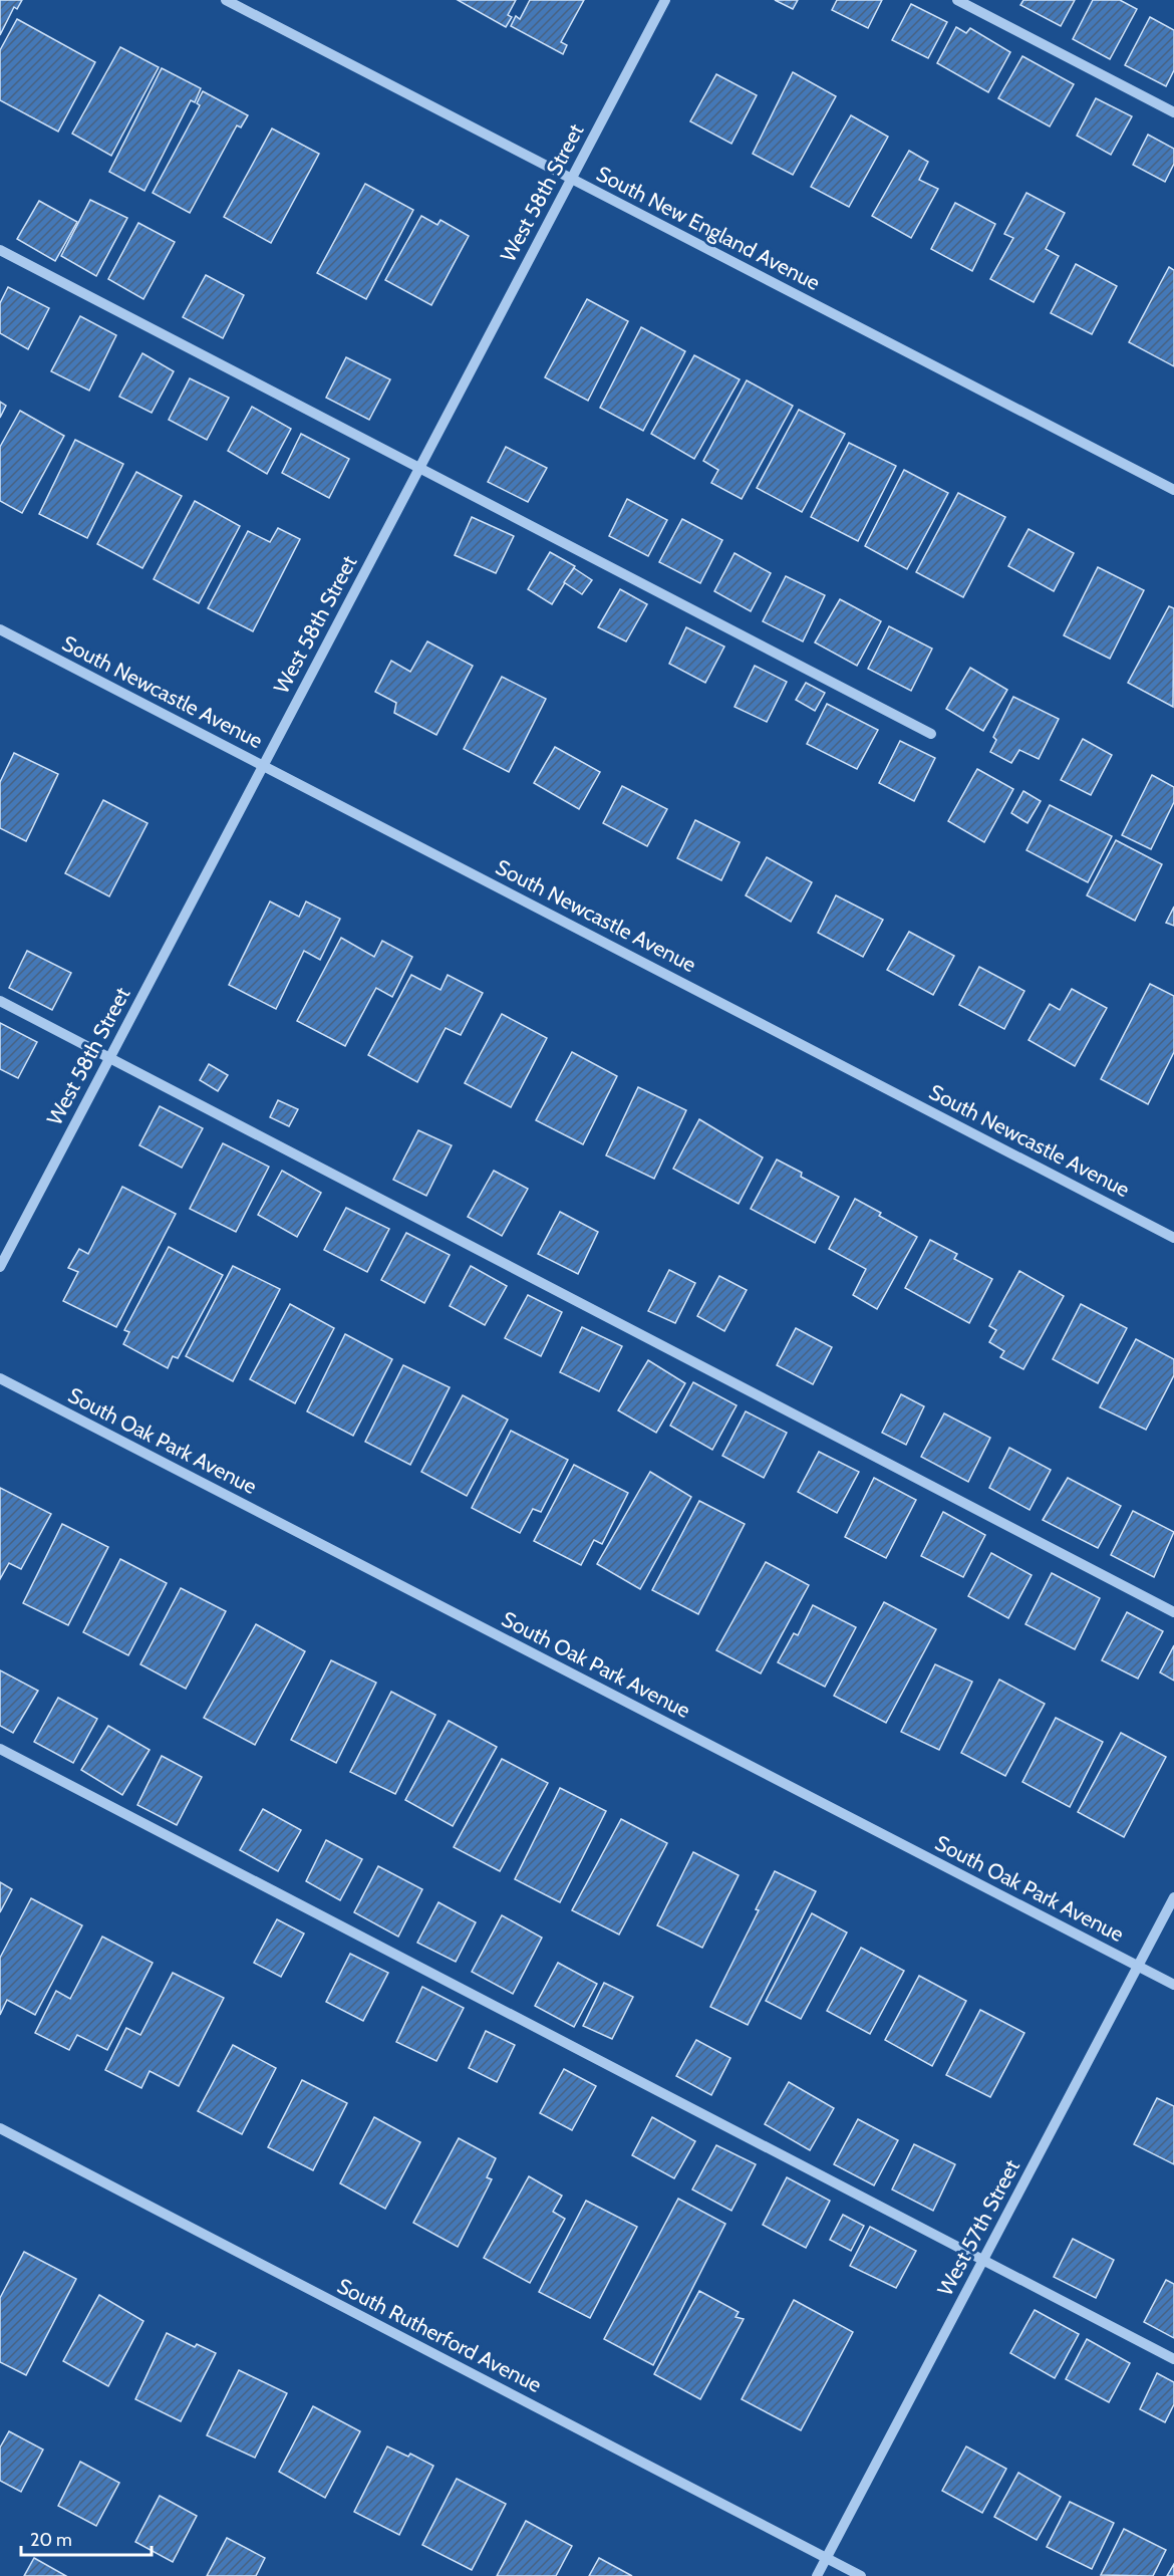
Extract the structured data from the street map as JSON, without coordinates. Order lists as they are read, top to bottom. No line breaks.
{"streets":{"street":["West 58th Street","South New England Avenue","South Newcastle Avenue","South Oak Park Avenue","West 57th Street","South Rutherford Avenue"]},"crossings":[["West 58th Street","South New England Avenue"],["West 58th Street","South Newcastle Avenue"],["South Oak Park Avenue","West 57th Street"],["West 57th Street","South Rutherford Avenue"]],"scale_bar":"20 m"}
